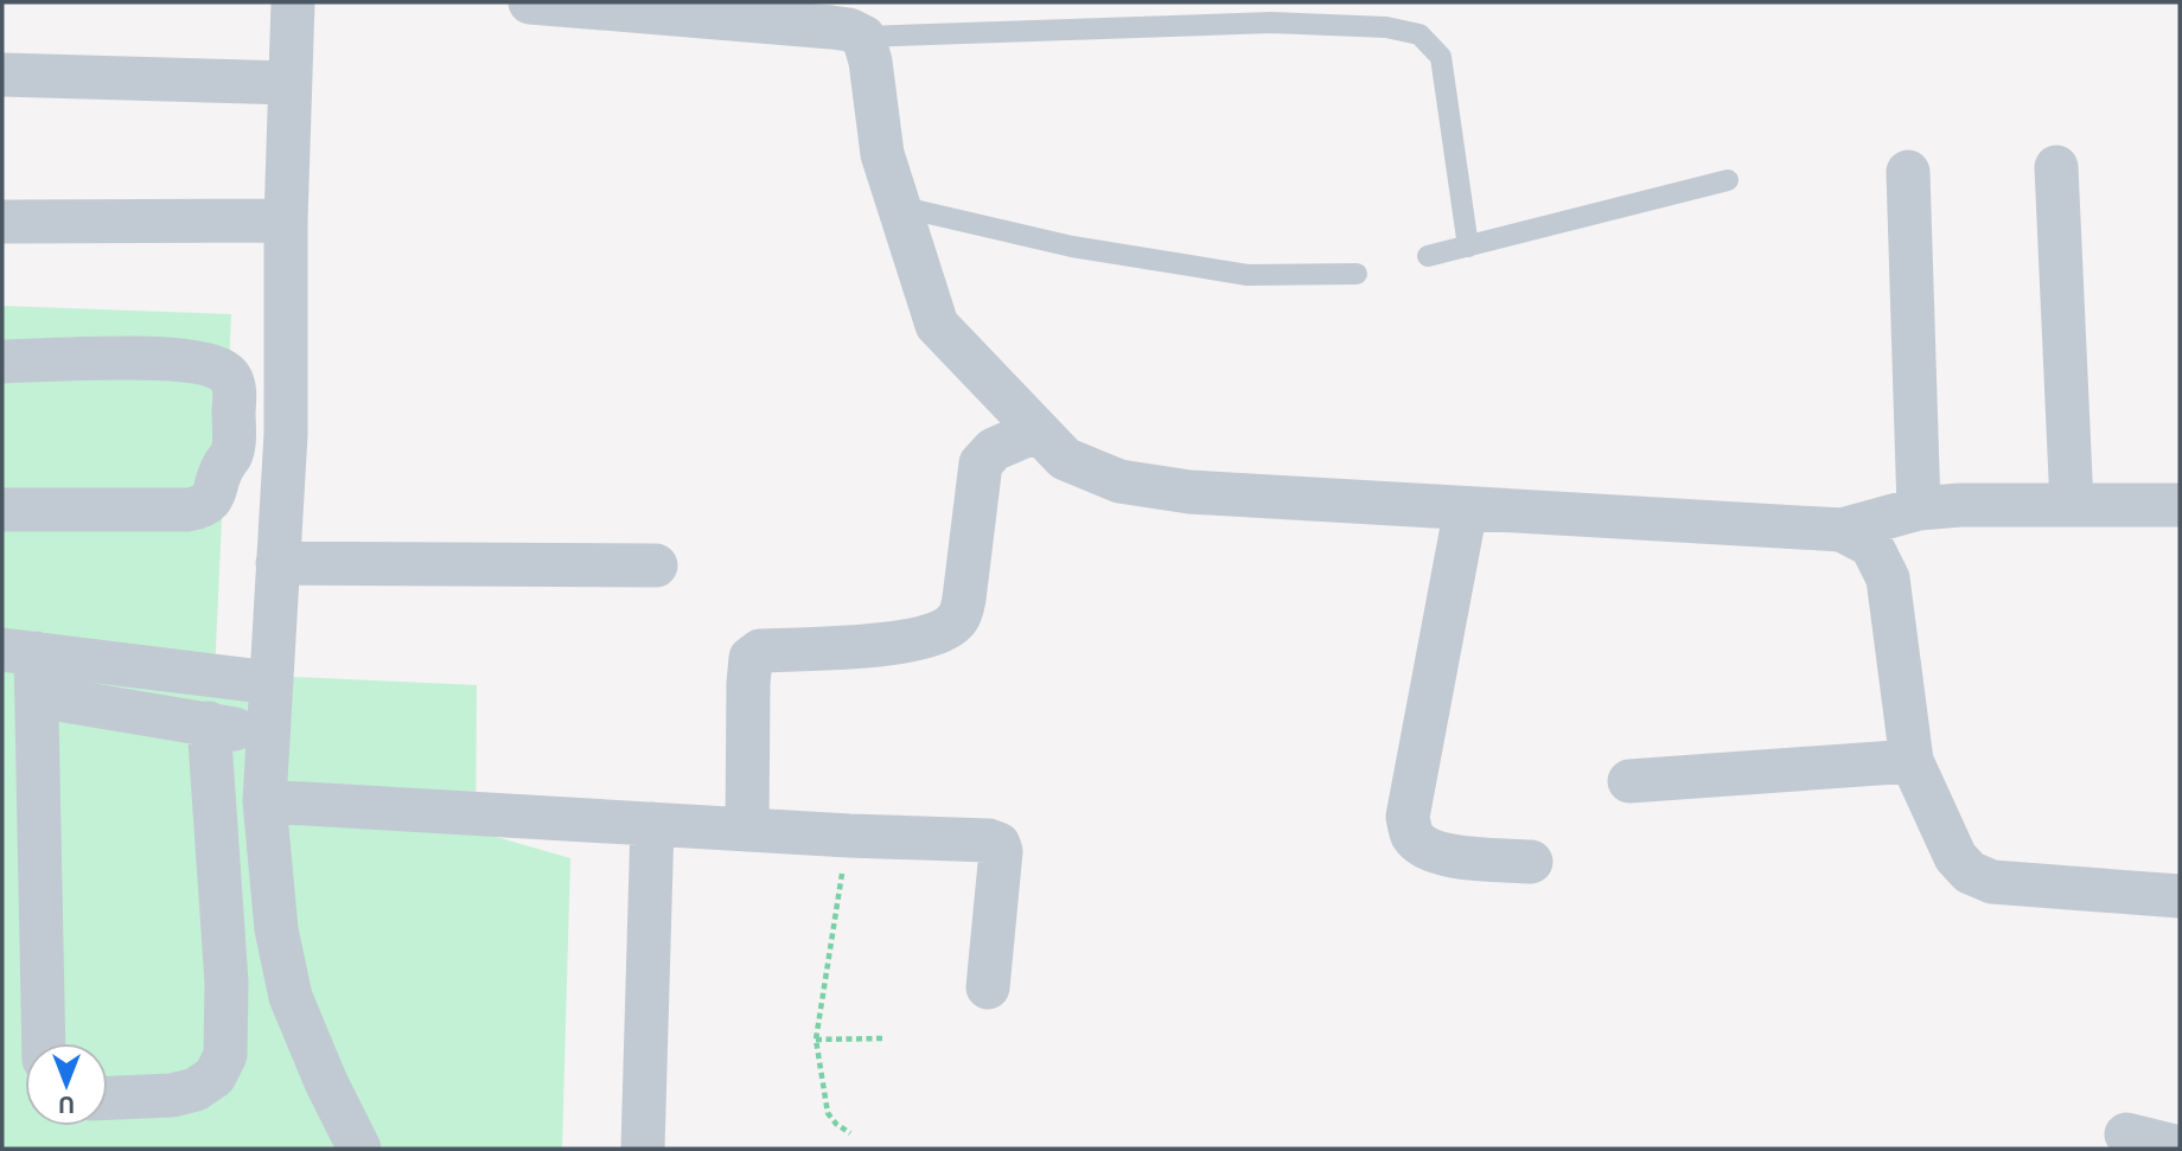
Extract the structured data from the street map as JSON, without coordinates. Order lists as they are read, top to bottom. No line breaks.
{"north":"bottom"}
